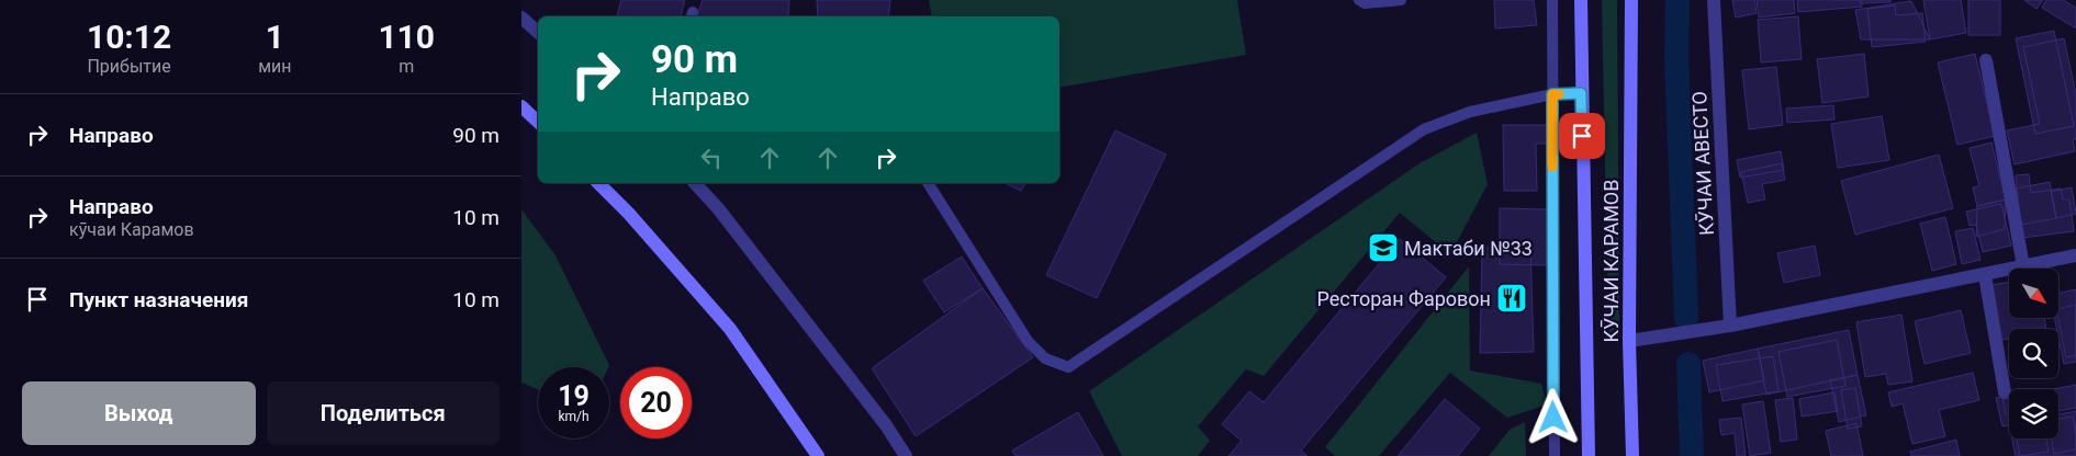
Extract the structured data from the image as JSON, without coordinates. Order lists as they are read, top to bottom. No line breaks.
{"streets":{"main road":["КӮЧАИ КАРАМОВ"],"street":["КӮЧАИ АВЕСТО"]},"places":{"school or university":["Мактаби №33"],"restaurant":["Ресторан Фаровон"]},"north":"bottom right","page":{"eta":["10:12","Прибытие","1","мин","110","m"],"turn":["90 m","Направо"],"list":[{"name":"Направо","value":"90 m"},{"name":"Направо","note":"кӯчаи Карамов","value":"10 m"},{"name":"Пункт назначения","value":"10 m"}],"speed":"19 km/h","limit":"20","buttons":["Выход","Поделиться"]}}
